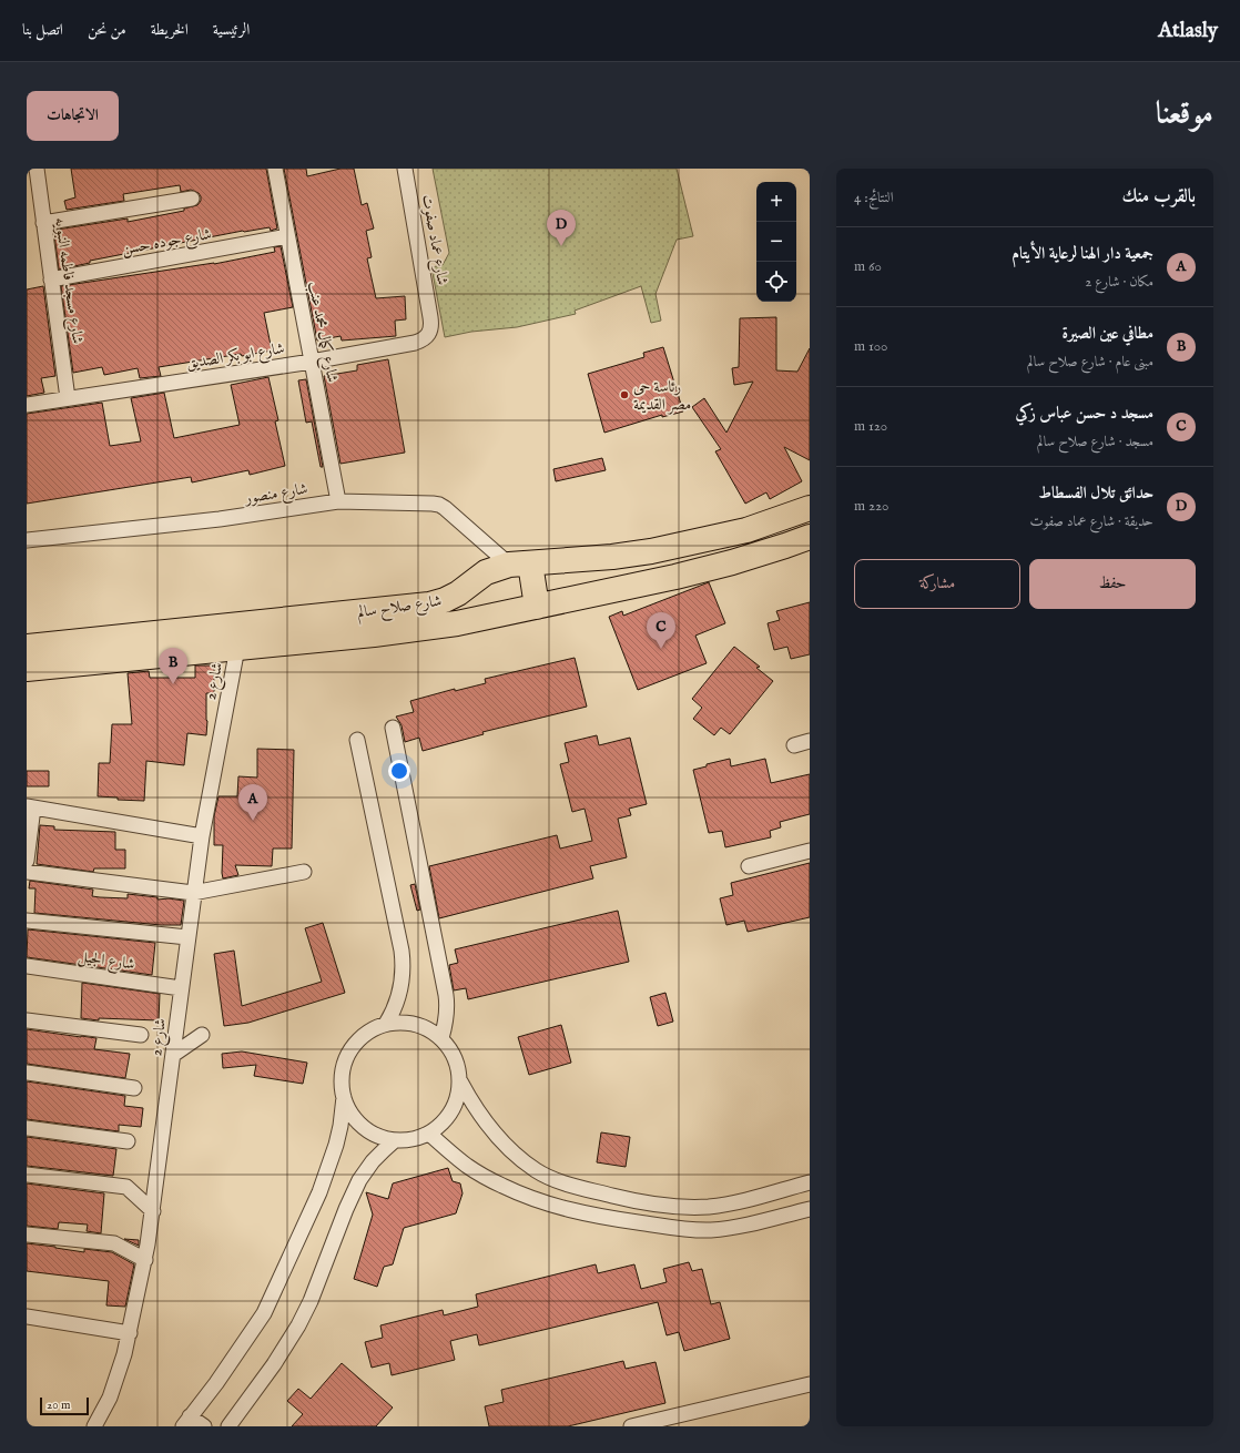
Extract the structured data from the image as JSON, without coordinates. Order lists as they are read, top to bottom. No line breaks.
{"streets":{"highway":["شارع صلاح سالم"],"street":["شارع عماد صفوت","شارع جوده حسن","شارع مسجد فاطمه النبويه","شارع كمال محمد عنب","شارع ابو بكر الصديق","شارع منصور","شارع 2","شارع الجيل"]},"crossings":[["شارع عماد صفوت","شارع ابو بكر الصديق"],["شارع جوده حسن","شارع مسجد فاطمه النبويه"],["شارع جوده حسن","شارع كمال محمد عنب"],["شارع مسجد فاطمه النبويه","شارع ابو بكر الصديق"],["شارع كمال محمد عنب","شارع ابو بكر الصديق"],["شارع كمال محمد عنب","شارع منصور"],["شارع منصور","شارع صلاح سالم"],["شارع صلاح سالم","شارع 2"],["شارع 2","شارع الجيل"]],"places":["رئاسة حى مصر القديمة"],"scale_bar":"20 m","page":{"header":"Atlasly","nav":["الرئيسية","الخريطة","من نحن","اتصل بنا"],"title":"موقعنا","buttons":["الاتجاهات",["حفظ","مشاركة"]],"heading":["بالقرب منك","النتائج: 4"],"map_buttons":["+","−"],"pins":["D","C","B","A"],"list":[{"mark":"A","name":"جمعية دار الهنا لرعاية الأيتام","note":"مكان · شارع 2","value":"60 m"},{"mark":"B","name":"مطافي عين الصيرة","note":"مبنى عام · شارع صلاح سالم","value":"100 m"},{"mark":"C","name":"مسجد د حسن عباس زكي","note":"مسجد · شارع صلاح سالم","value":"120 m"},{"mark":"D","name":"حدائق تلال الفسطاط","note":"حديقة · شارع عماد صفوت","value":"220 m"}],"scale":"20 m"}}
